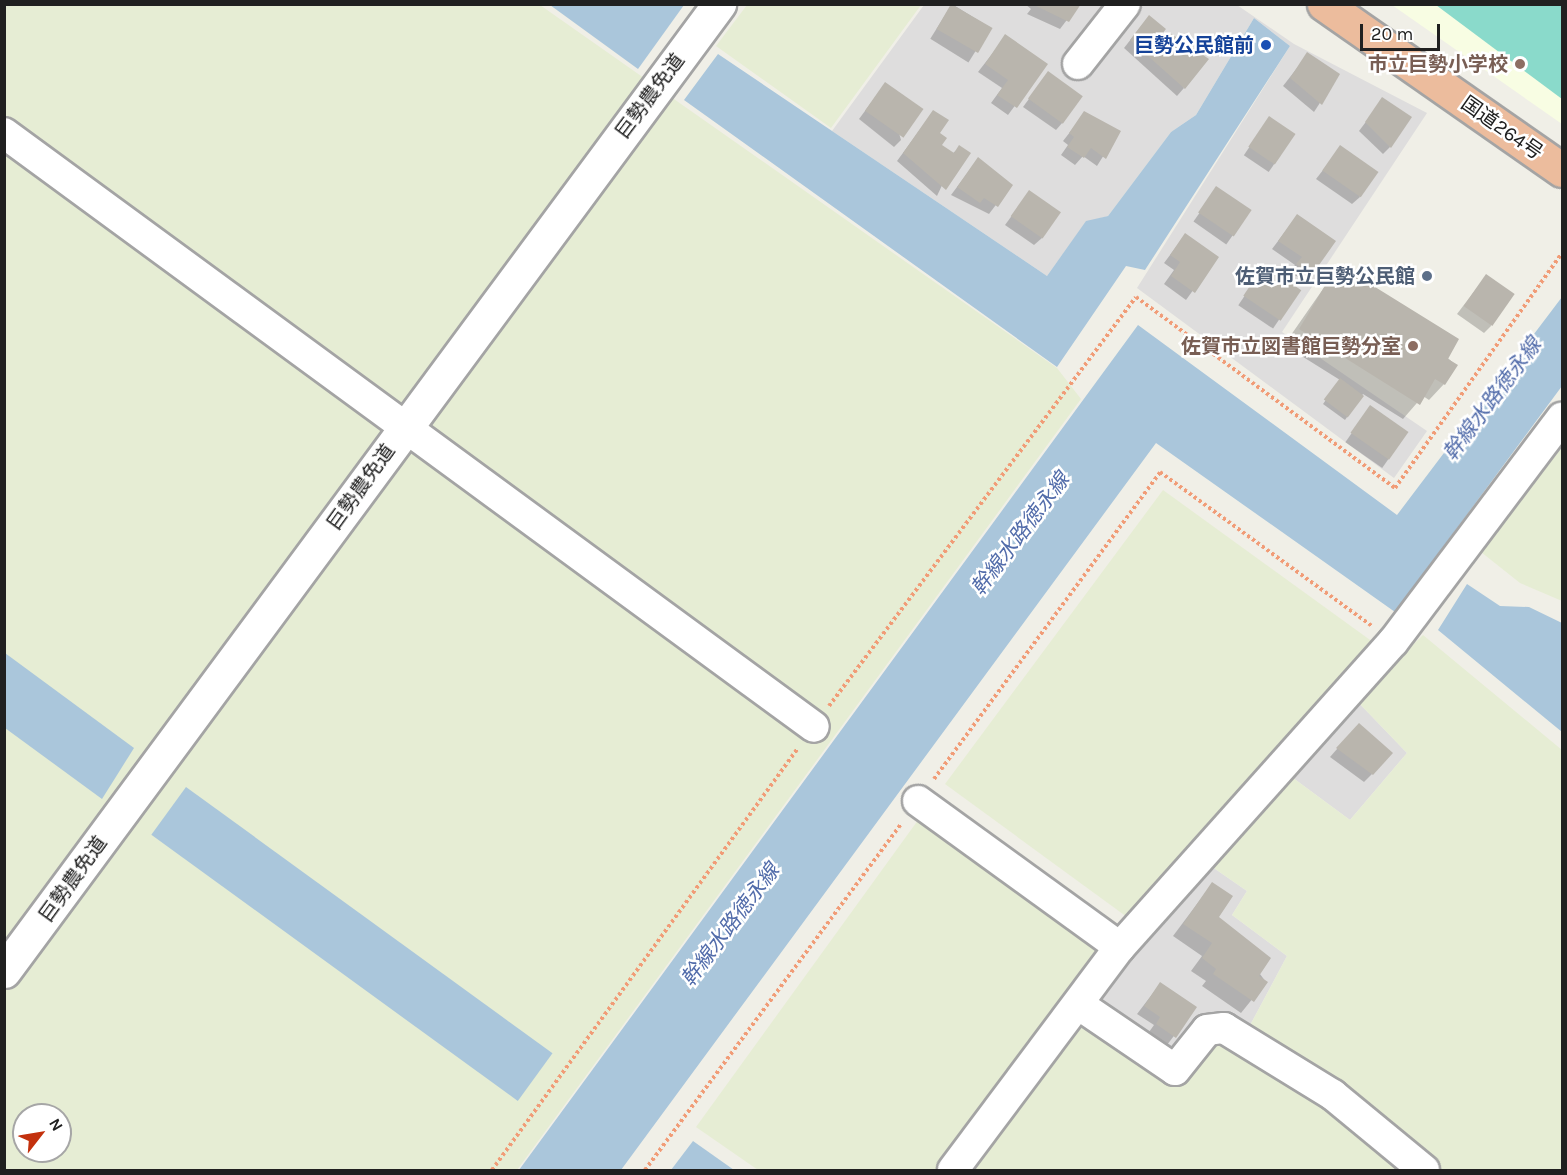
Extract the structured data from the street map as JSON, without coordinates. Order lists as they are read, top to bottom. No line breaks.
{"streets":{"highway":["国道264号"],"street":["巨勢農免道"]},"water":["幹線水路徳永線"],"places":["巨勢公民館前","市立巨勢小学校","佐賀市立巨勢公民館","佐賀市立図書館巨勢分室"],"scale_bar":"20 m","north":"top right"}
